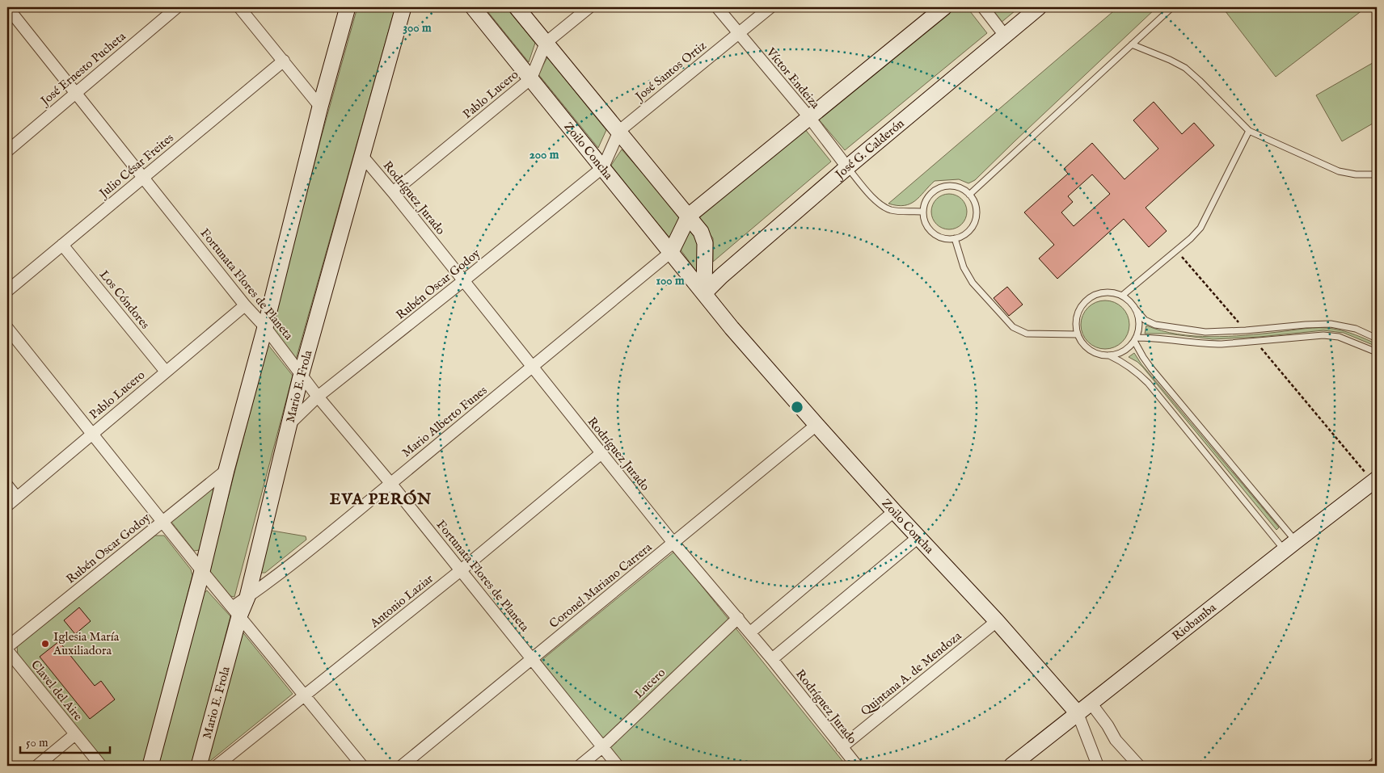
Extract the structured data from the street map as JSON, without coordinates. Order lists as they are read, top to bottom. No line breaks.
{"streets":{"street":["José Ernesto Pucheta","José Santos Ortiz","Víctor Endeiza","Pablo Lucero","José G. Calderón","Zoilo Concha","Julio César Freites","Rodríguez Jurado","Fortunata Flores de Planeta","Rubén Oscar Godoy","Los Cóndores","Mario E. Frola","Mario Alberto Funes","Coronel Mariano Carrera","Antonio Laziar","Riobamba","Quintana A. de Mendoza","Lucero","Clavel del Aire"]},"crossings":[["José Ernesto Pucheta","Fortunata Flores de Planeta"],["José Santos Ortiz","Víctor Endeiza"],["José Santos Ortiz","Zoilo Concha"],["José Santos Ortiz","Rubén Oscar Godoy"],["Víctor Endeiza","José G. Calderón"],["Pablo Lucero","Zoilo Concha"],["Pablo Lucero","Rodríguez Jurado"],["Pablo Lucero","Fortunata Flores de Planeta"],["Pablo Lucero","Los Cóndores"],["José G. Calderón","Zoilo Concha"],["Zoilo Concha","Rubén Oscar Godoy"],["Zoilo Concha","Mario Alberto Funes"],["Zoilo Concha","Coronel Mariano Carrera"],["Zoilo Concha","Riobamba"],["Zoilo Concha","Quintana A. de Mendoza"],["Julio César Freites","Fortunata Flores de Planeta"],["Julio César Freites","Los Cóndores"],["Rodríguez Jurado","Rubén Oscar Godoy"],["Rodríguez Jurado","Mario E. Frola"],["Rodríguez Jurado","Mario Alberto Funes"],["Rodríguez Jurado","Coronel Mariano Carrera"],["Rodríguez Jurado","Antonio Laziar"],["Rodríguez Jurado","Quintana A. de Mendoza"],["Rodríguez Jurado","Lucero"],["Fortunata Flores de Planeta","Rubén Oscar Godoy"],["Fortunata Flores de Planeta","Mario E. Frola"],["Fortunata Flores de Planeta","Mario Alberto Funes"],["Fortunata Flores de Planeta","Coronel Mariano Carrera"],["Fortunata Flores de Planeta","Antonio Laziar"],["Fortunata Flores de Planeta","Lucero"],["Rubén Oscar Godoy","Mario E. Frola"],["Mario E. Frola","Mario Alberto Funes"]],"districts":["EVA PERÓN"],"places":["Iglesia María Auxiliadora"],"scale_bar":"50 m","rings":["300 m","200 m","100 m"]}
